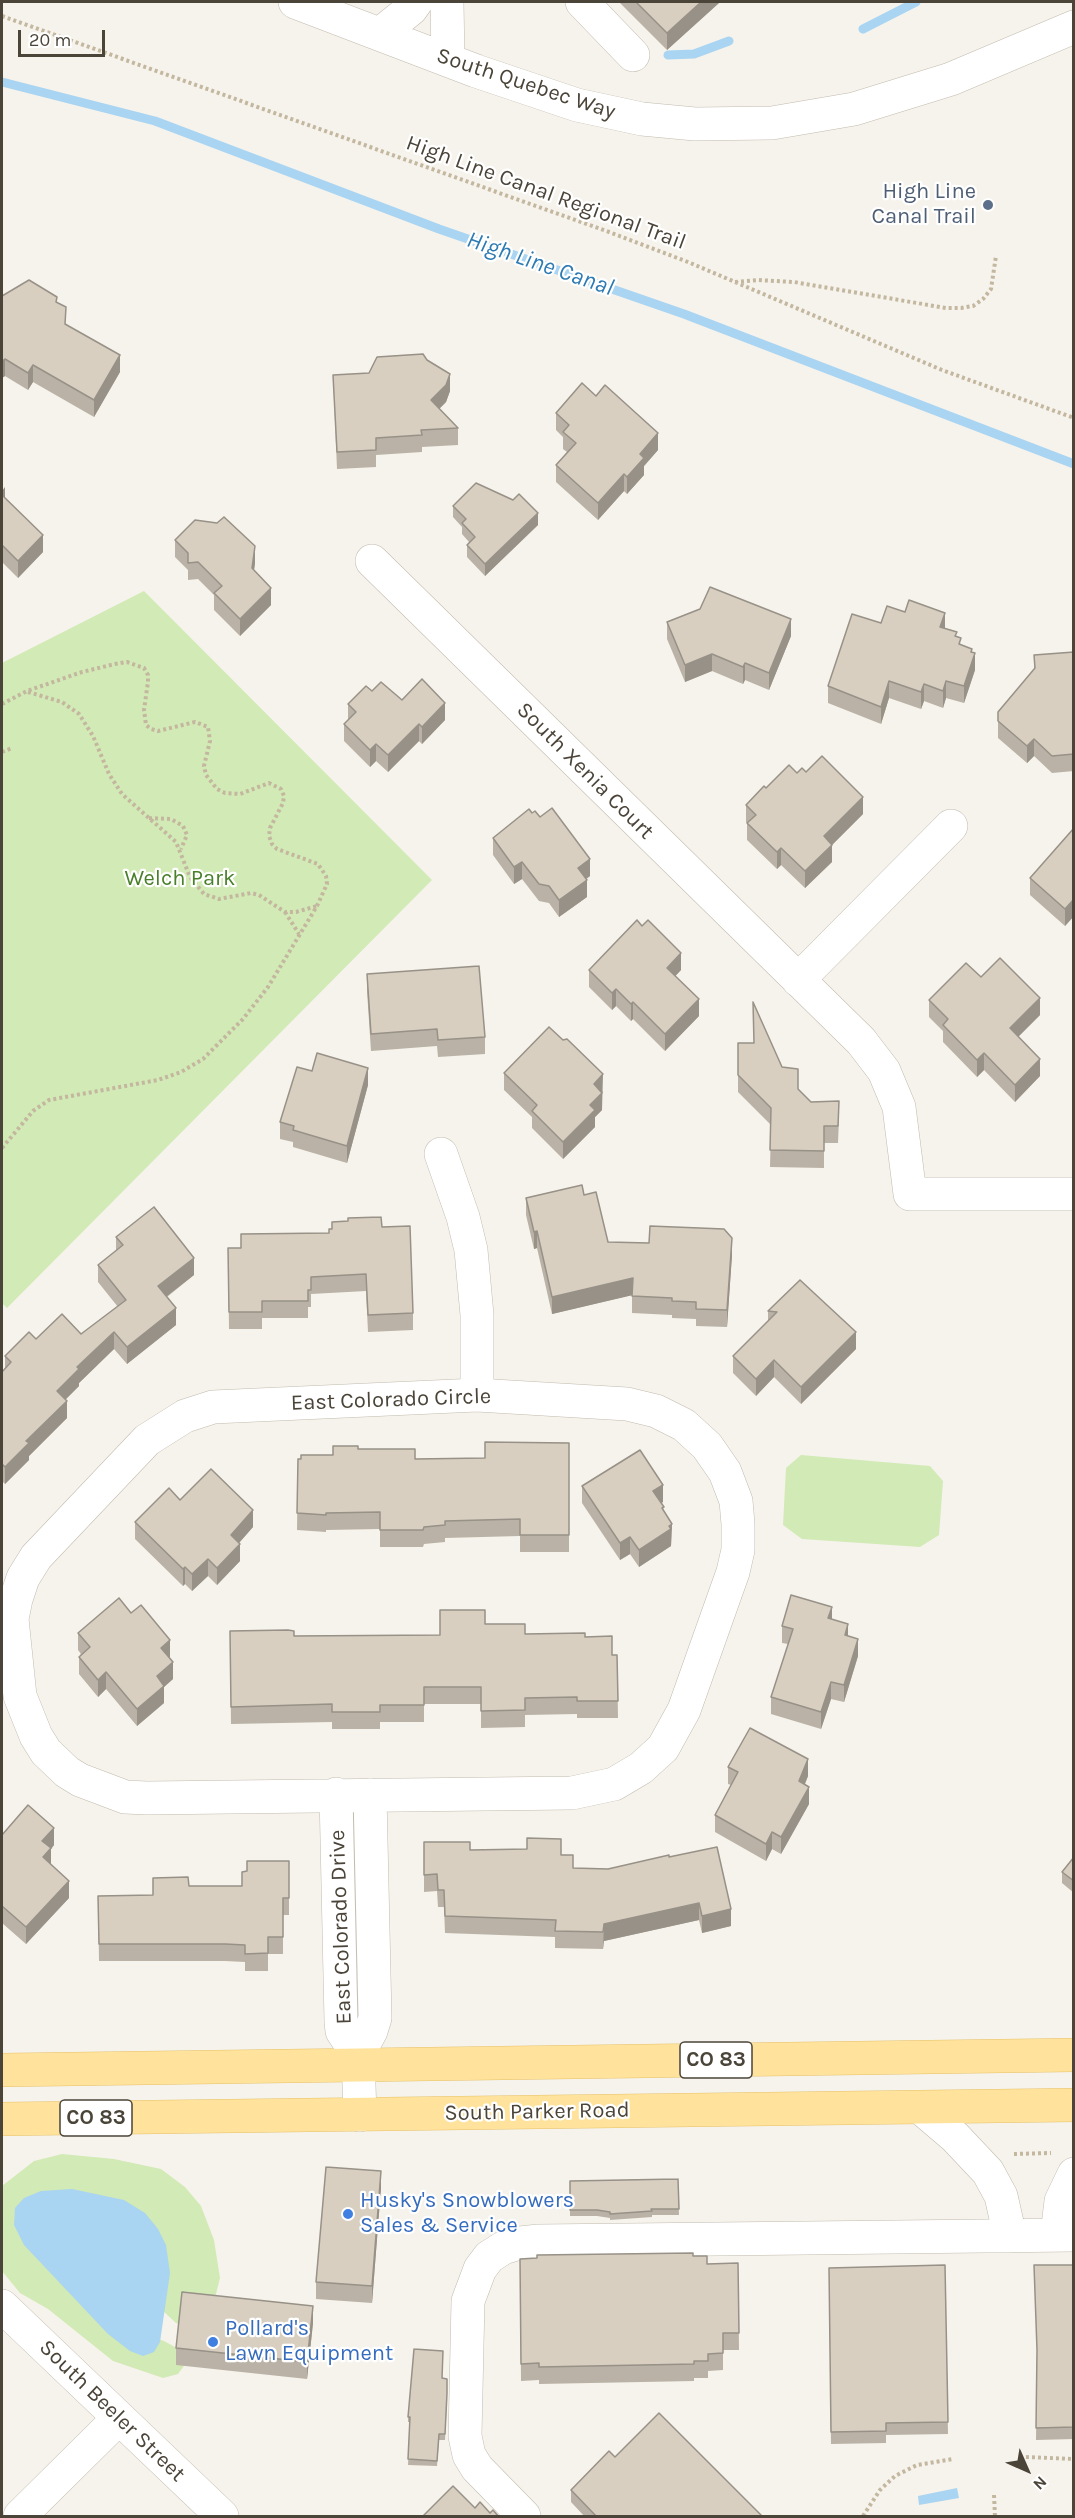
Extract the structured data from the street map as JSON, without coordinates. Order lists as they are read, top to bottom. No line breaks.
{"streets":{"main road":["CO 83","South Parker Road"],"street":["South Quebec Way","South Xenia Court","East Colorado Circle","East Colorado Drive","South Beeler Street"],"path":["High Line Canal Regional Trail"]},"crossings":[["East Colorado Circle","East Colorado Drive"],["East Colorado Drive","CO 83"],["East Colorado Drive","South Parker Road"]],"water":["High Line Canal"],"parks":["Welch Park"],"places":["High Line Canal Trail","Husky's Snowblowers Sales & Service","Pollard's Lawn Equipment"],"scale_bar":"20 m","north":"bottom right"}
